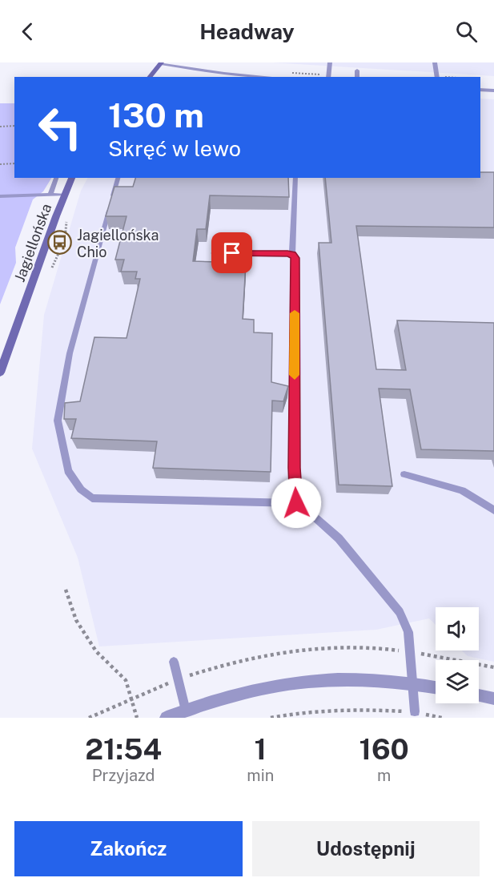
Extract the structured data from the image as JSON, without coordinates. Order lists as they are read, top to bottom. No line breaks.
{"streets":{"street":["Jagiellońska"]},"places":{"bus stop":["Jagiellońska Chio"]},"page":{"header":"Headway","turn":["130 m","Skręć w lewo"],"eta":["21:54","Przyjazd","1","min","160","m"],"buttons":["Zakończ","Udostępnij"]}}
